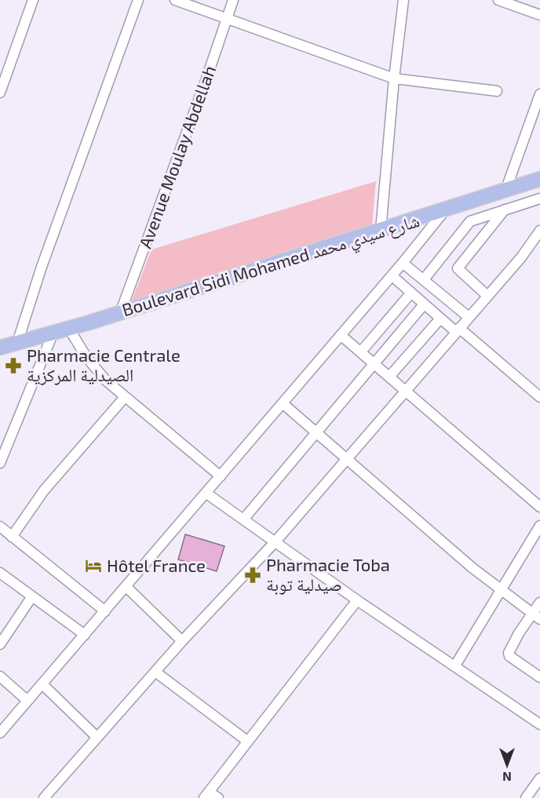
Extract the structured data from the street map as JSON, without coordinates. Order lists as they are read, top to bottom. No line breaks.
{"streets":{"main road":["Boulevard Sidi Mohamed شارع سيدي محمد"],"street":["Avenue Moulay Abdellah"]},"crossings":[["Avenue Moulay Abdellah","Boulevard Sidi Mohamed شارع سيدي محمد"]],"places":{"pharmacy":["Pharmacie Centrale الصيدلية المركزية","Pharmacie Toba صيدلية توبة"],"hotel":["Hôtel France"]},"north":"bottom"}
